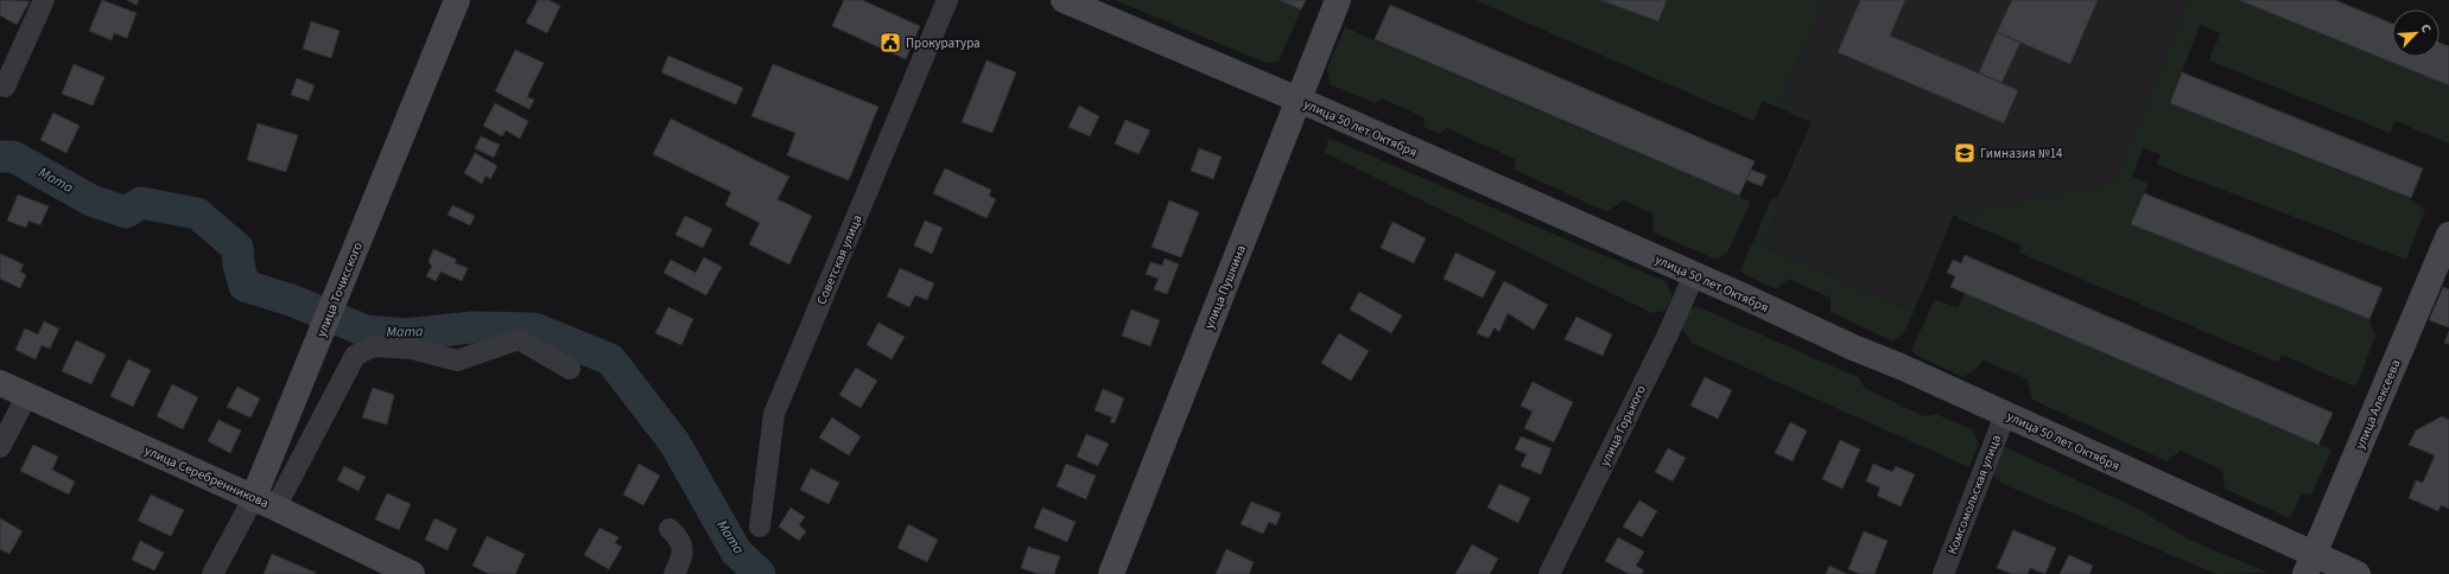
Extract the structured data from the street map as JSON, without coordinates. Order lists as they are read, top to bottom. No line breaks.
{"streets":{"main road":["улица 50 лет Октября","улица Пушкина","улица Точисского","улица Алексеева","улица Серебренникова"],"street":["Советская улица","улица Горького","Комсомольская улица"]},"crossings":[["улица 50 лет Октября","улица Пушкина"],["улица 50 лет Октября","улица Алексеева"],["улица 50 лет Октября","улица Горького"],["улица 50 лет Октября","Комсомольская улица"],["улица Точисского","улица Серебренникова"]],"water":["Мата"],"places":{"public building":["Прокуратура"],"school or university":["Гимназия №14"]},"north":"top right"}
